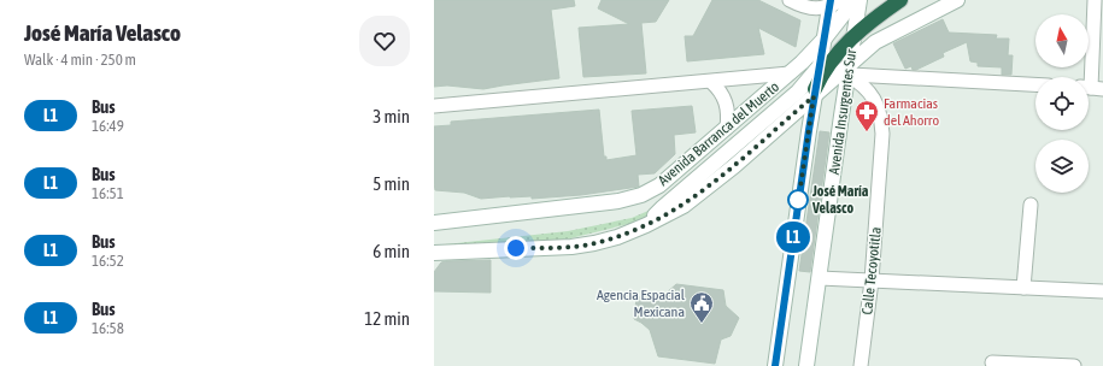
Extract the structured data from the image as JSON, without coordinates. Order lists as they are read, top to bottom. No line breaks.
{"streets":{"main road":["Avenida Insurgentes Sur","Avenida Barranca del Muerto"],"street":["Calle Tecoyotitla"]},"crossings":[["Avenida Insurgentes Sur","Avenida Barranca del Muerto"],["Avenida Insurgentes Sur","Calle Tecoyotitla"]],"places":{"pharmacy":["Farmacias del Ahorro"],"other":["José María Velasco"],"public building":["Agencia Espacial Mexicana"]},"lines":["bus line L1"],"north":"top","page":{"heading":["José María Velasco","Walk · 4 min · 250 m"],"on_map":"L1","list":[{"mark":"L1","name":"Bus","note":"16:49","value":"3 min"},{"mark":"L1","name":"Bus","note":"16:51","value":"5 min"},{"mark":"L1","name":"Bus","note":"16:52","value":"6 min"},{"mark":"L1","name":"Bus","note":"16:58","value":"12 min"}]}}
